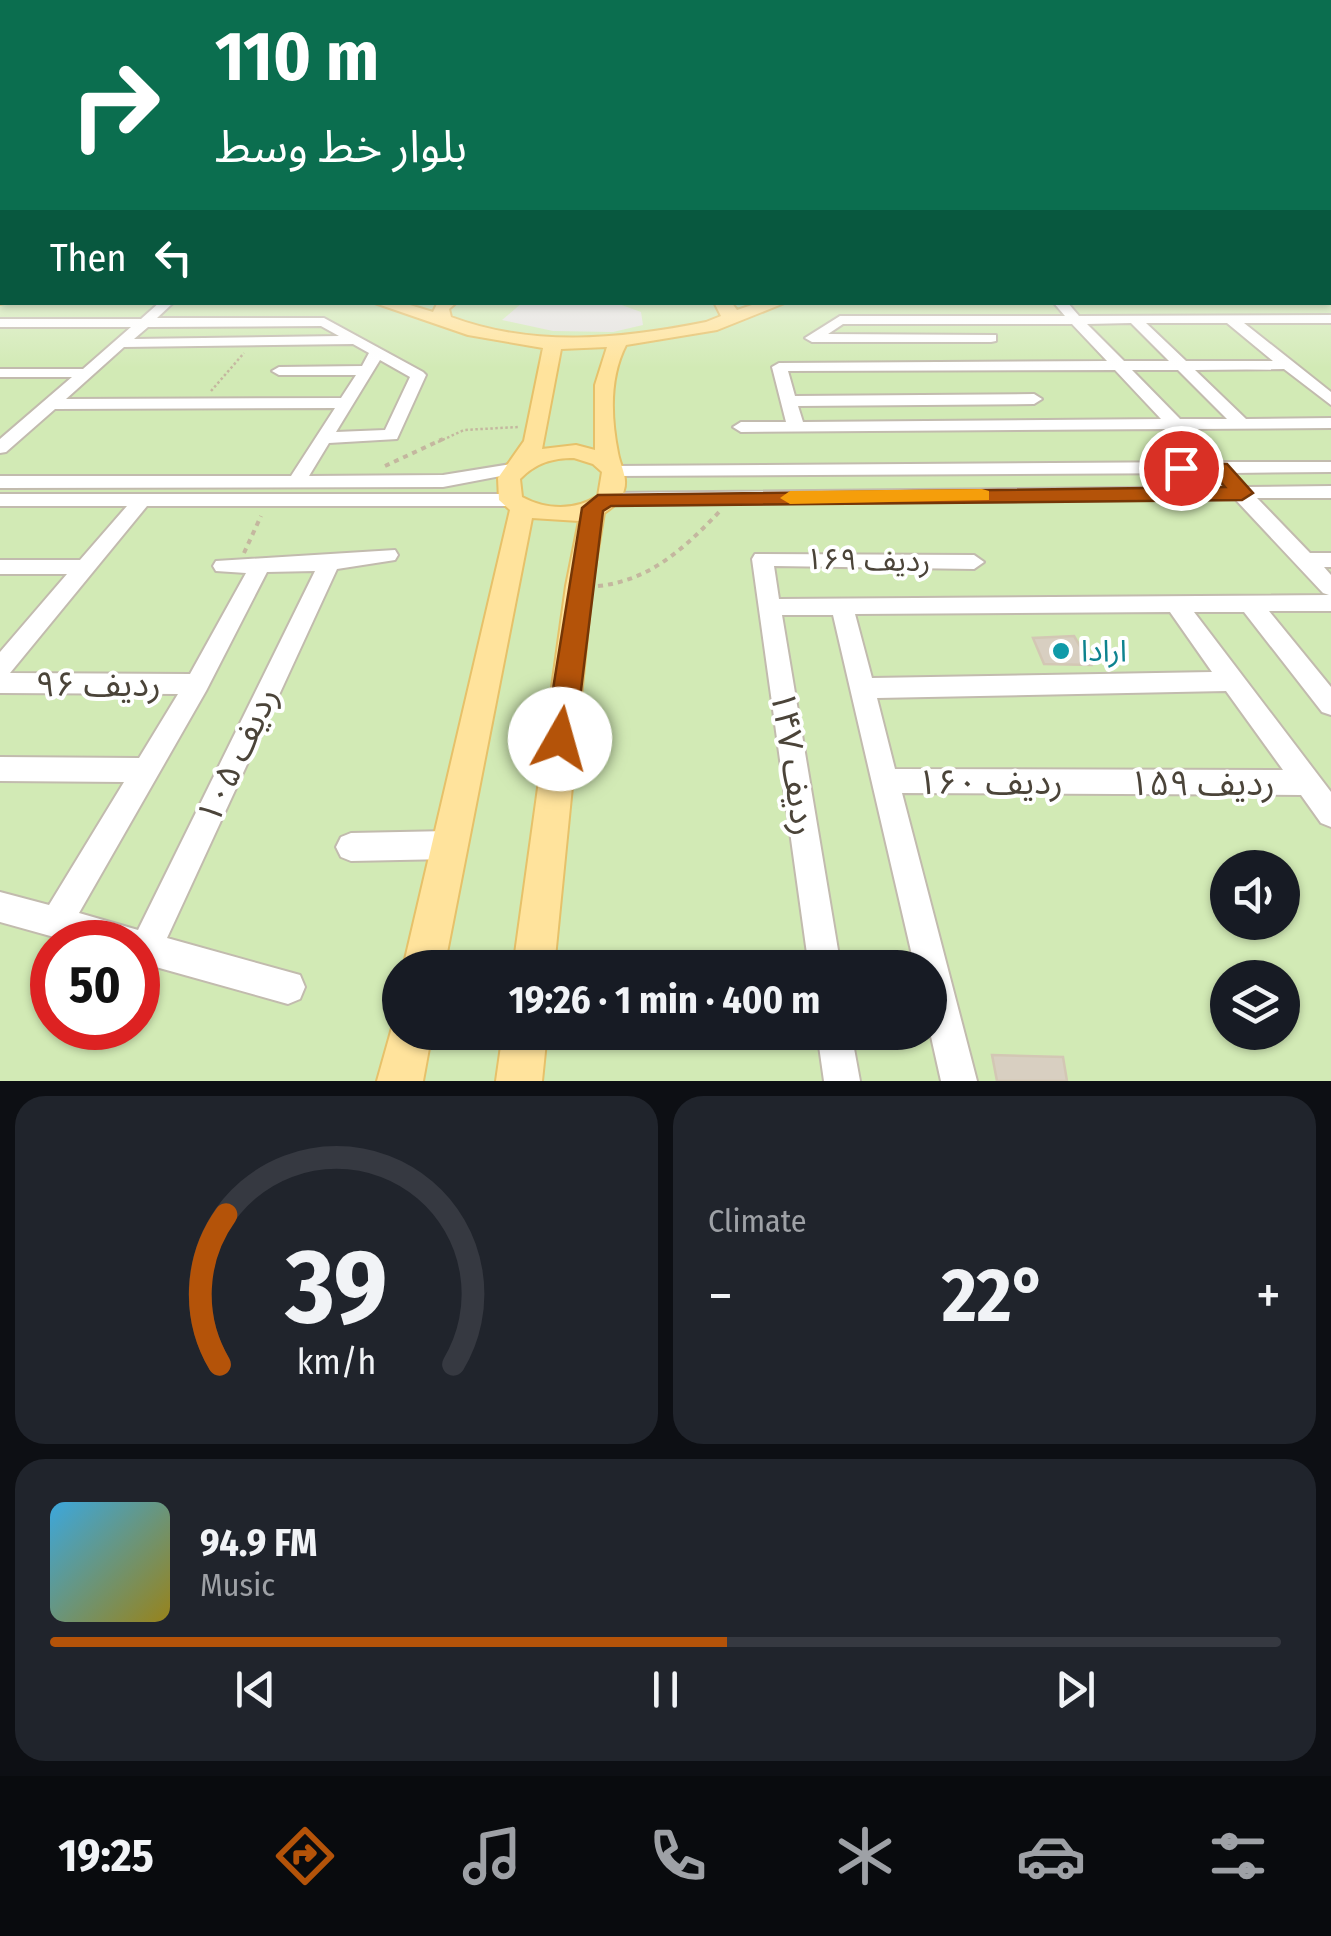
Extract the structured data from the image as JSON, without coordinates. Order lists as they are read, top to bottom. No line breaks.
{"streets":{"street":["ردیف ۱۶۹","ردیف ۹۶","ردیف ۱۰۵","ردیف ۱۴۷","ردیف ۱۶۰","ردیف ۱۵۹"]},"crossings":[["ردیف ۱۶۹","ردیف ۱۴۷"],["ردیف ۱۶۰","ردیف ۱۵۹"]],"places":["ارادا"],"page":{"turn":["110 m","بلوار خط وسط"],"then":"Then","limit":"50","trip":"19:26 · 1 min · 400 m","tile":"Climate","heat":["−","22°","+"],"song":["94.9 FM","Music"],"tabs":"19:25","gauge":["39","km/h"]}}
